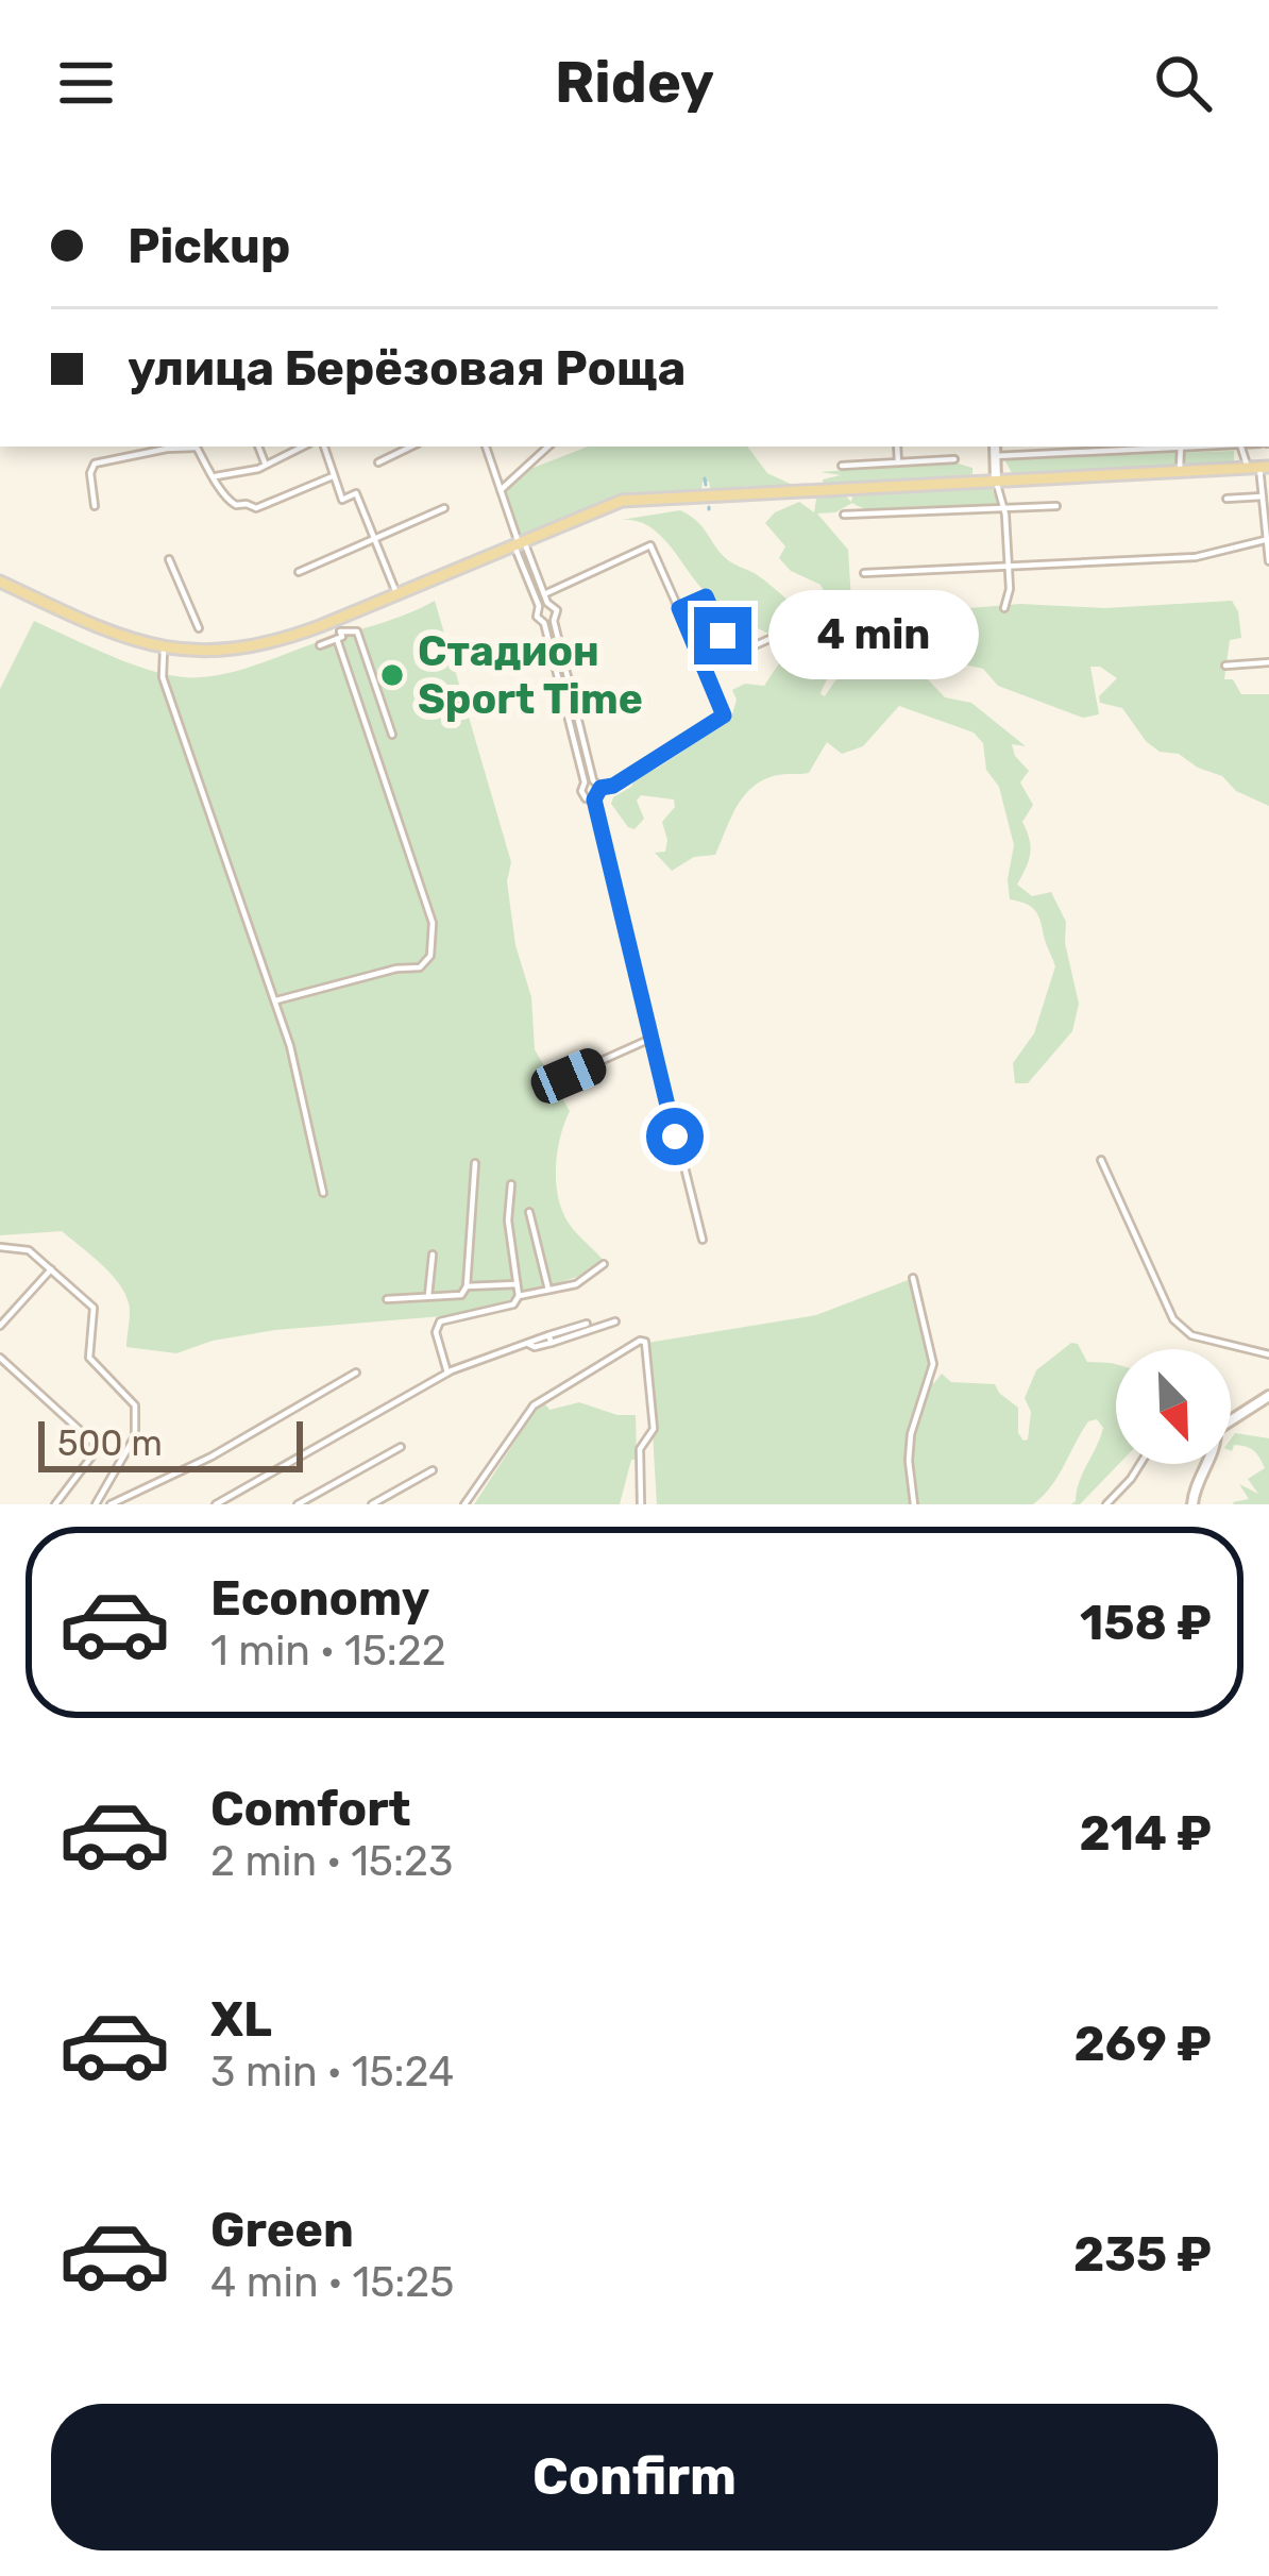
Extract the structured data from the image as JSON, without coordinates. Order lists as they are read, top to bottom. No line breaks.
{"places":["Стадион Sport Time"],"scale_bar":"500 m","north":"bottom right","page":{"header":"Ridey","banner":["Pickup","улица Берёзовая Роща"],"bubble":"4 min","scale":"500 m","list":[{"name":"Economy","note":"1 min · 15:22","value":"158 ₽"},{"name":"Comfort","note":"2 min · 15:23","value":"214 ₽"},{"name":"XL","note":"3 min · 15:24","value":"269 ₽"},{"name":"Green","note":"4 min · 15:25","value":"235 ₽"}],"buttons":"Confirm"}}
